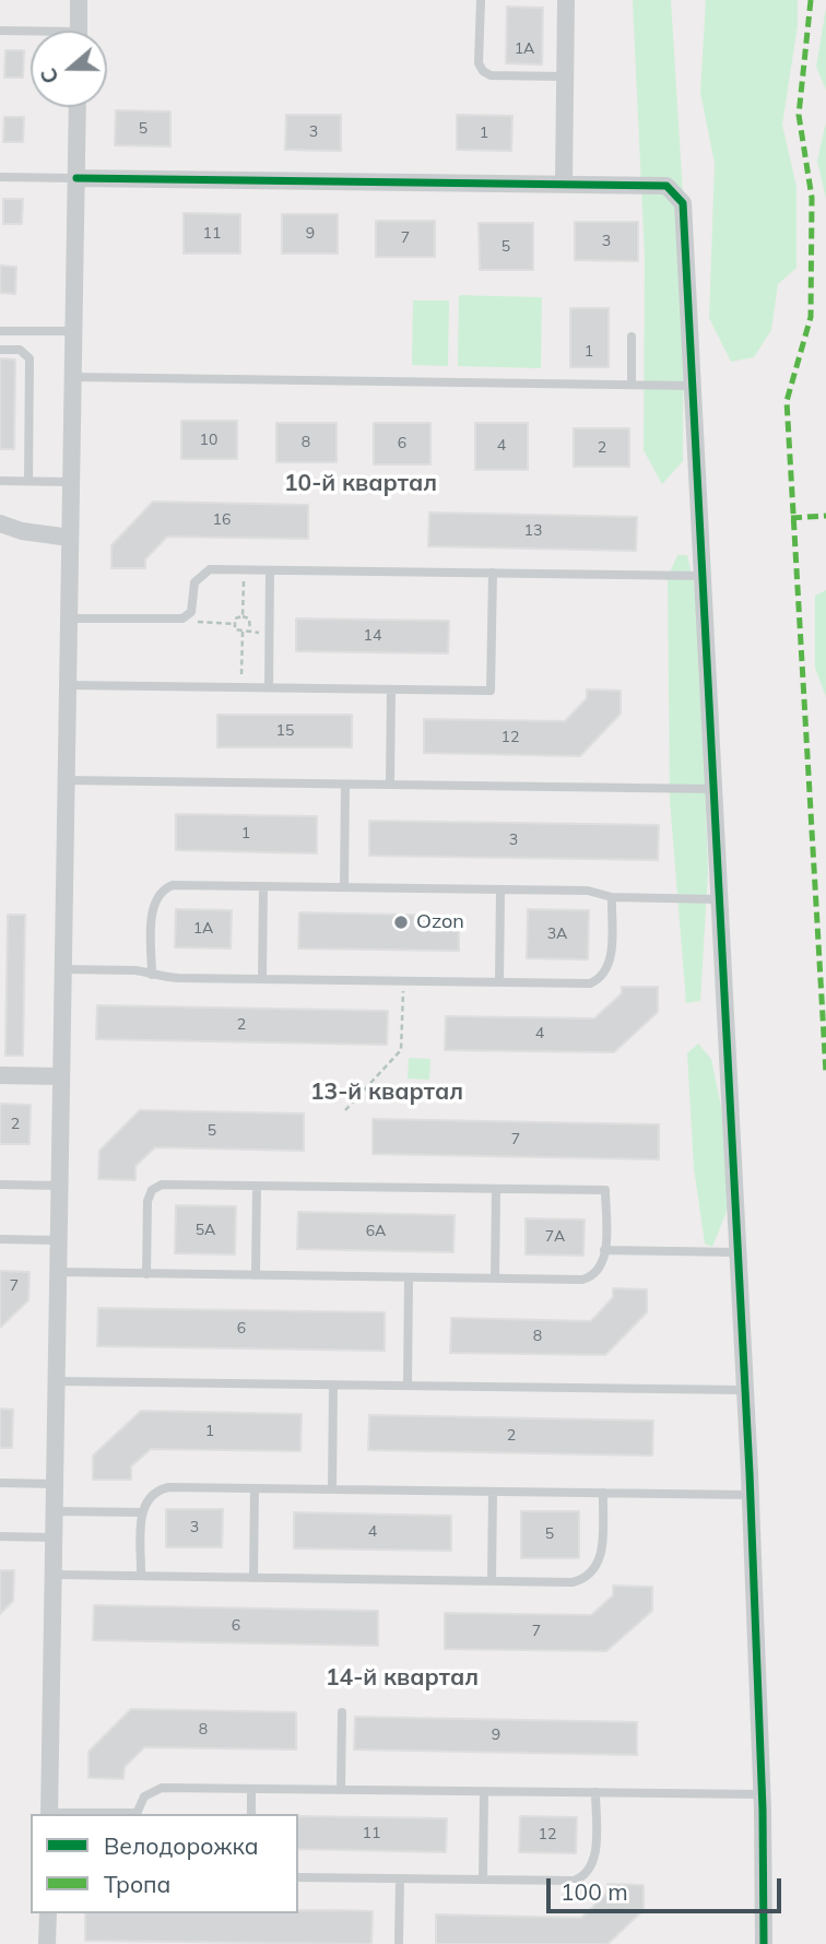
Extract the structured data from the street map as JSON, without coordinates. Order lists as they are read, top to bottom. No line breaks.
{"districts":["10-й квартал","13-й квартал","14-й квартал"],"places":["Ozon"],"house_numbers":["1А","5","3","1","11","9","7","3","5","1","10","8","6","4","2","16","13","14","15","12","1","3","1А","3А","2","4","2","5","7","5А","6А","7А","7","6","8","1","2","3","4","5","6","7","8","9","11","12"],"legend":["Велодорожка","Тропа"],"scale_bar":"100 m","north":"left"}
